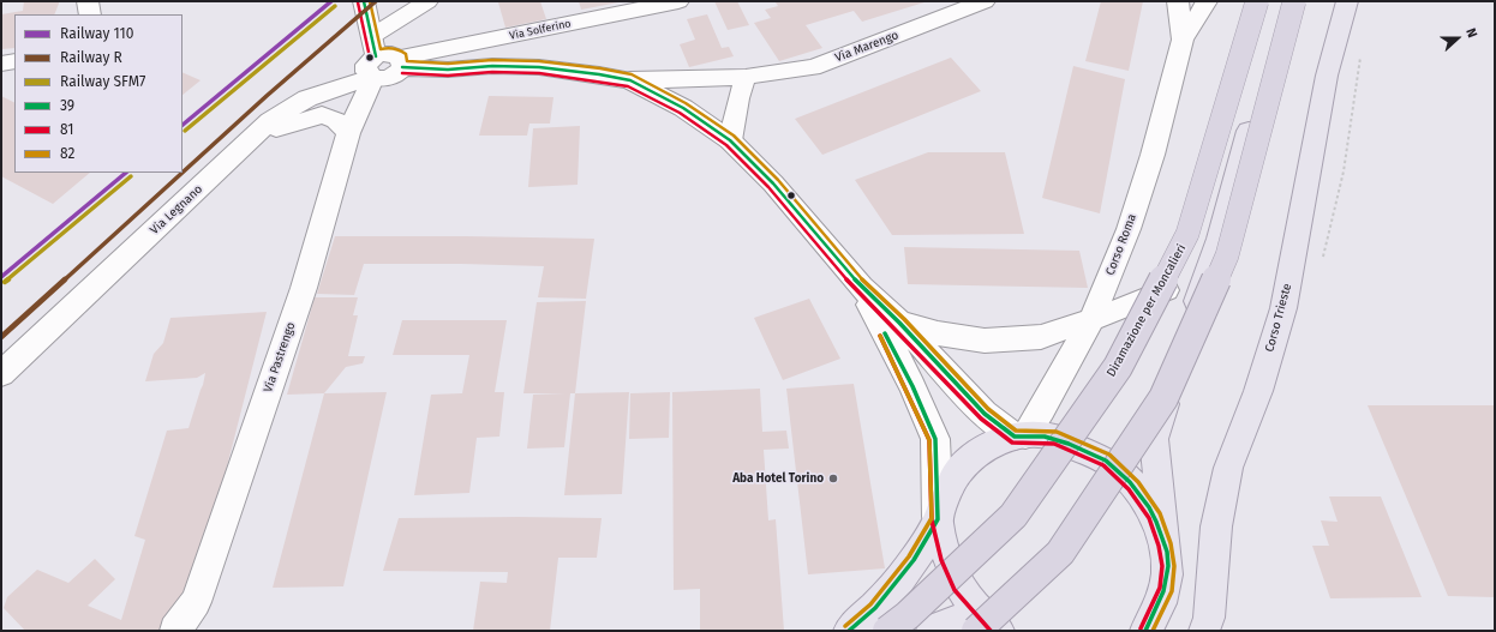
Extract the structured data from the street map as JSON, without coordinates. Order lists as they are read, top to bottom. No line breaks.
{"streets":{"highway":["Diramazione per Moncalieri"],"main road":["Corso Trieste"],"street":["Via Solferino","Via Marengo","Via Legnano","Corso Roma","Via Pastrengo"]},"crossings":[["Via Legnano","Via Pastrengo"]],"places":["Aba Hotel Torino"],"lines":["rail line 110","rail line R","transit line 39","transit line 82","transit line 81","rail line SFM7"],"legend":["Railway 110","Railway R","Railway SFM7","39","81","82"],"north":"right"}
